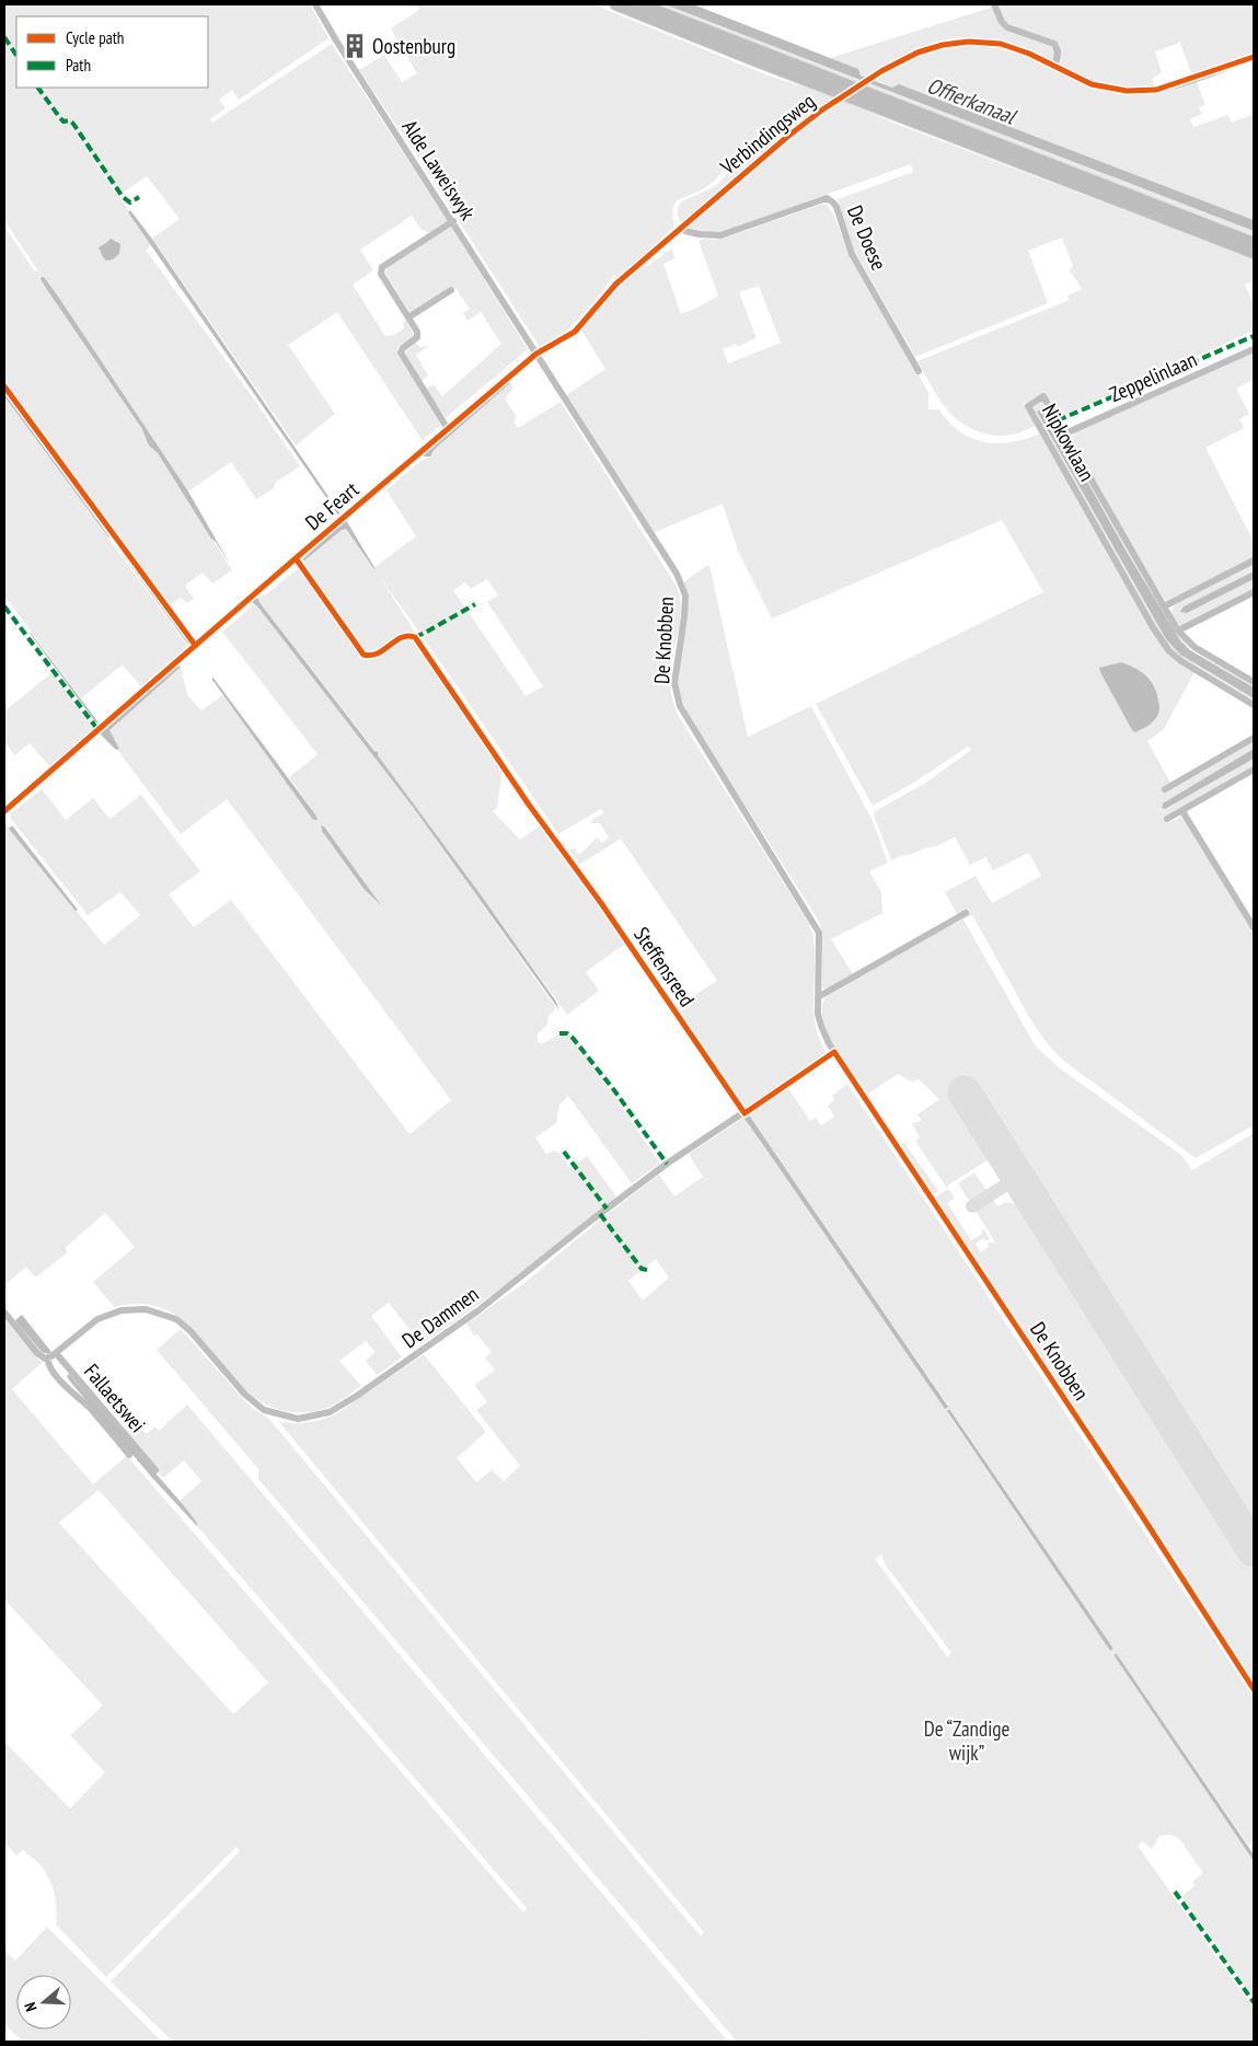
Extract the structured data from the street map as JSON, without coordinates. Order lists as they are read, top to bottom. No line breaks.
{"streets":{"street":["Verbindingsweg","Alde Laweiswyk","De Doese","Zeppelinlaan","Nipkowlaan","De Feart","De Knobben","Steffensreed","De Dammen","Fallaetswei"]},"crossings":[["Verbindingsweg","De Doese"],["Verbindingsweg","De Feart"],["Alde Laweiswyk","De Feart"],["Alde Laweiswyk","De Knobben"],["De Doese","De Feart"],["Zeppelinlaan","Nipkowlaan"],["De Feart","De Knobben"],["De Knobben","De Dammen"],["Steffensreed","De Dammen"],["De Dammen","Fallaetswei"]],"water":["Offierkanaal"],"parks":["De “Zandige wijk”"],"places":{"building":["Oostenburg"]},"legend":["Cycle path","Path"],"north":"left"}
